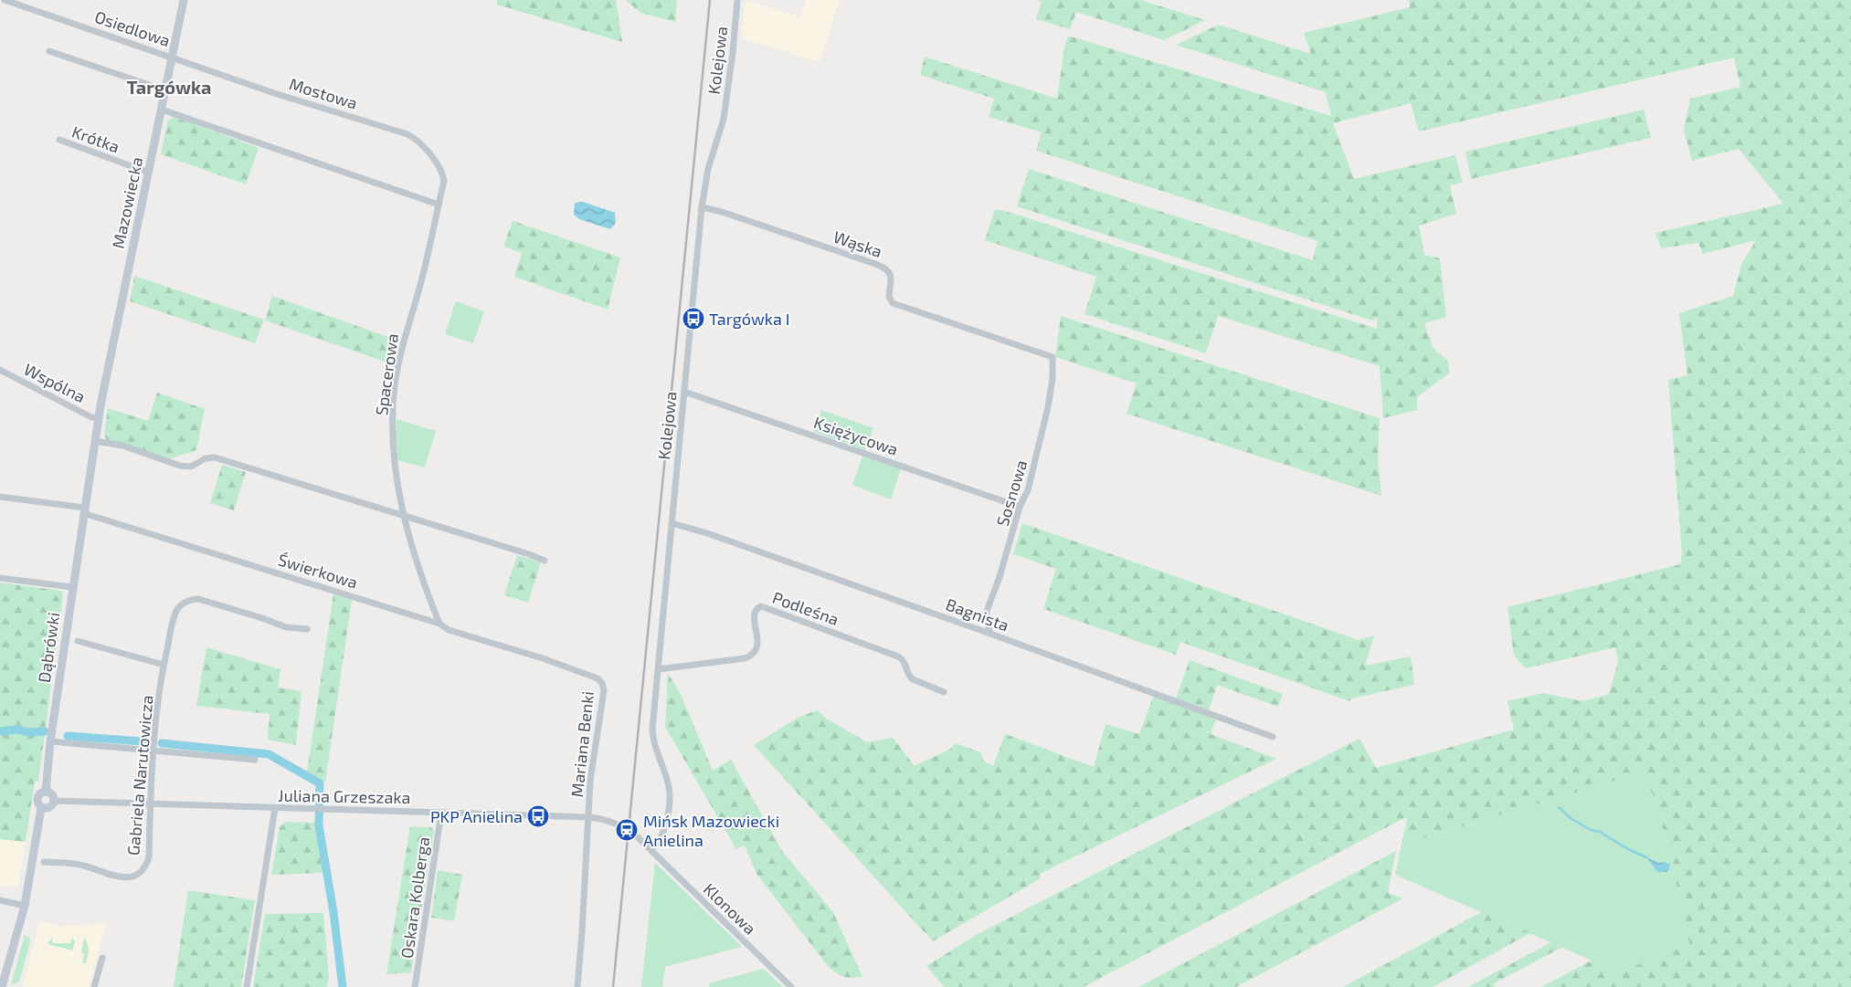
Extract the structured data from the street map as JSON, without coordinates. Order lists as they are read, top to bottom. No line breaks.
{"streets":{"street":["Osiedlowa","Kolejowa","Mostowa","Krótka","Mazowiecka","Wąska","Spacerowa","Wspólna","Księżycowa","Sosnowa","Świerkowa","Podleśna","Bagnista","Dąbrówki","Mariana Benki","Gabriela Narutowicza","Juliana Grzeszaka","Oskara Kolberga","Klonowa"]},"crossings":[["Osiedlowa","Mostowa"],["Osiedlowa","Mazowiecka"],["Kolejowa","Wąska"],["Kolejowa","Księżycowa"],["Kolejowa","Podleśna"],["Kolejowa","Bagnista"],["Kolejowa","Juliana Grzeszaka"],["Kolejowa","Klonowa"],["Mostowa","Mazowiecka"],["Mostowa","Spacerowa"],["Krótka","Mazowiecka"],["Mazowiecka","Wspólna"],["Mazowiecka","Dąbrówki"],["Wąska","Sosnowa"],["Spacerowa","Świerkowa"],["Wspólna","Dąbrówki"],["Księżycowa","Sosnowa"],["Sosnowa","Bagnista"],["Świerkowa","Dąbrówki"],["Świerkowa","Mariana Benki"],["Dąbrówki","Juliana Grzeszaka"],["Mariana Benki","Juliana Grzeszaka"],["Gabriela Narutowicza","Juliana Grzeszaka"],["Juliana Grzeszaka","Oskara Kolberga"],["Juliana Grzeszaka","Klonowa"]],"districts":["Targówka"],"places":{"bus stop":["Targówka I","PKP Anielina"],"station":["Mińsk Mazowiecki Anielina"]}}
